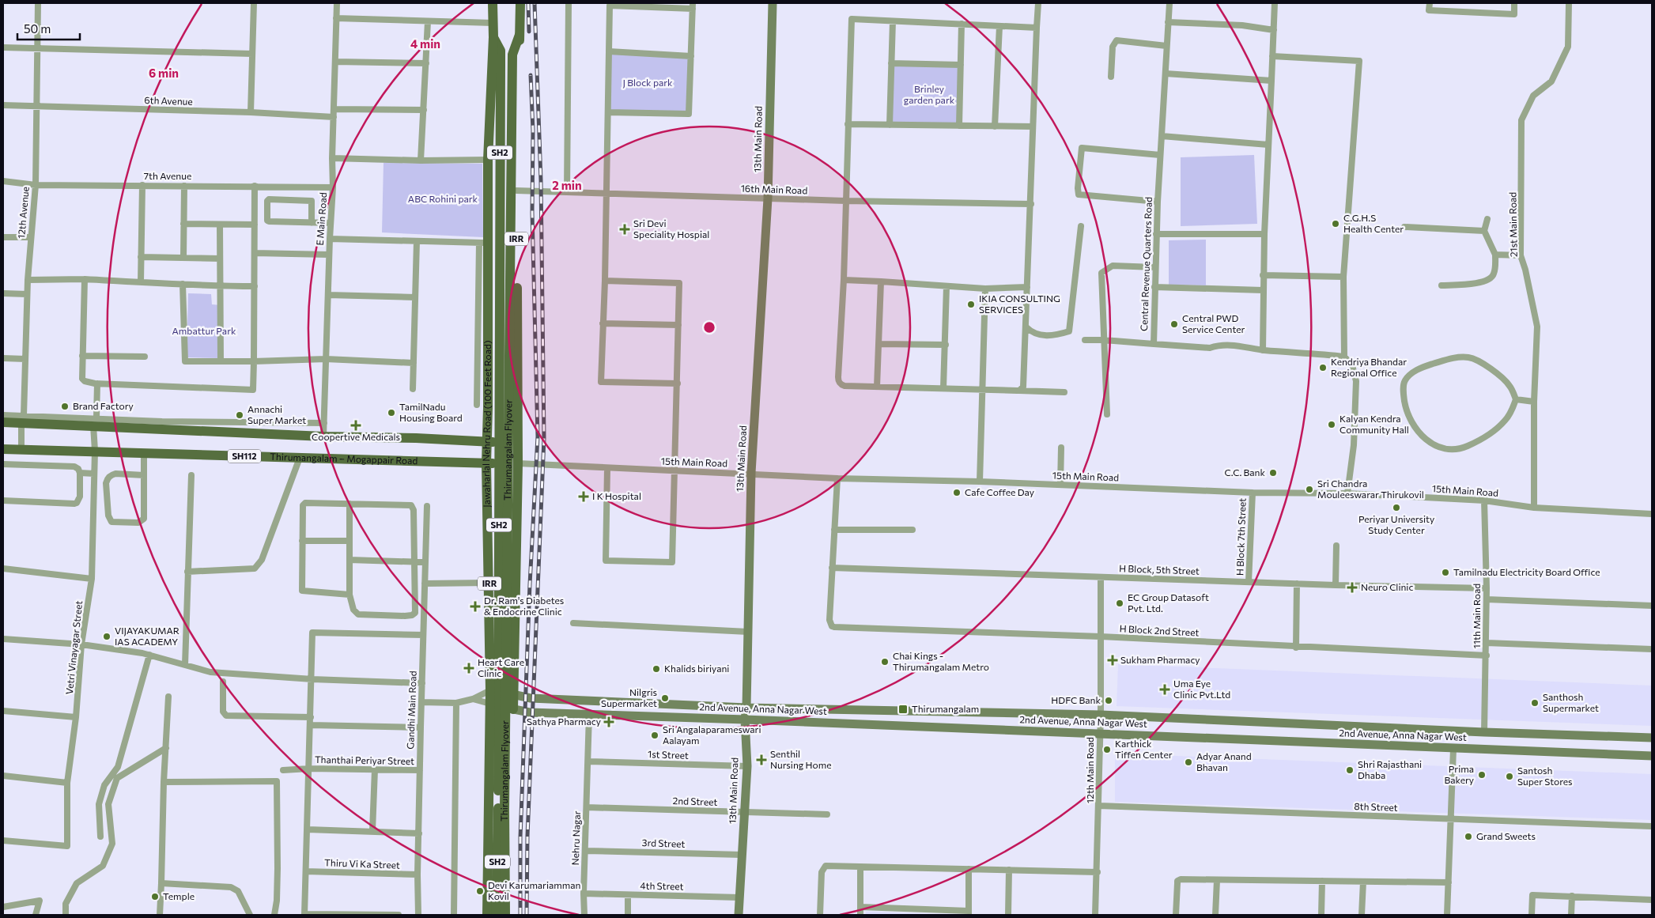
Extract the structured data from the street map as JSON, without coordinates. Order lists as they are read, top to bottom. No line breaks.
{"streets":{"main road":["13th Main Road","SH2","IRR","Jawaharlal Nehru Road (100 Feet Road)","Thirumangalam Flyover","SH112","Thirumangalam – Mogappair Road","2nd Avenue, Anna Nagar West"],"street":["6th Avenue","7th Avenue","16th Main Road","12th Avenue","E Main Road","21st Main Road","Central Revenue Quarters Road","15th Main Road","H Block 7th Street","H Block, 5th Street","11th Main Road","H Block 2nd Street","Vetri Vinayagar Street","Gandhi Main Road","1st Street","Thanthai Periyar Street","12th Main Road","2nd Street","8th Street","Nehru Nagar","3rd Street","Thiru Vi Ka Street","4th Street"]},"crossings":[["6th Avenue","12th Avenue"],["6th Avenue","E Main Road"],["13th Main Road","16th Main Road"],["13th Main Road","15th Main Road"],["13th Main Road","2nd Avenue, Anna Nagar West"],["13th Main Road","1st Street"],["13th Main Road","2nd Street"],["13th Main Road","3rd Street"],["13th Main Road","4th Street"],["SH2","IRR"],["SH2","Thirumangalam Flyover"],["7th Avenue","12th Avenue"],["7th Avenue","E Main Road"],["16th Main Road","IRR"],["12th Avenue","Thirumangalam – Mogappair Road"],["21st Main Road","15th Main Road"],["IRR","Thirumangalam Flyover"],["IRR","Thirumangalam – Mogappair Road"],["IRR","15th Main Road"],["IRR","2nd Avenue, Anna Nagar West"],["Jawaharlal Nehru Road (100 Feet Road)","Thirumangalam Flyover"],["Jawaharlal Nehru Road (100 Feet Road)","Thirumangalam – Mogappair Road"],["Jawaharlal Nehru Road (100 Feet Road)","2nd Avenue, Anna Nagar West"],["Thirumangalam – Mogappair Road","15th Main Road"],["Thirumangalam – Mogappair Road","Vetri Vinayagar Street"],["15th Main Road","H Block 7th Street"],["15th Main Road","11th Main Road"],["H Block 7th Street","H Block, 5th Street"],["H Block, 5th Street","11th Main Road"],["H Block, 5th Street","H Block 2nd Street"],["H Block, 5th Street","12th Main Road"],["11th Main Road","H Block 2nd Street"],["11th Main Road","2nd Avenue, Anna Nagar West"],["H Block 2nd Street","12th Main Road"],["2nd Avenue, Anna Nagar West","12th Main Road"],["2nd Avenue, Anna Nagar West","Nehru Nagar"],["Gandhi Main Road","Thanthai Periyar Street"],["Gandhi Main Road","Thiru Vi Ka Street"],["1st Street","Nehru Nagar"],["12th Main Road","8th Street"],["2nd Street","Nehru Nagar"],["Nehru Nagar","3rd Street"],["Nehru Nagar","4th Street"]],"parks":["J Block park","Brinley garden park","ABC Rohini park","Ambattur Park"],"places":{"other":["C.G.H.S Health Center","IKIA CONSULTING SERVICES","Central PWD Service Center","Kendriya Bhandar Regional Office","Brand Factory","TamilNadu Housing Board","Annachi Super Market","Kalyan Kendra Community Hall","C.C. Bank","Sri Chandra Mouleeswarar Thirukovil","Cafe Coffee Day","Periyar University Study Center","Tamilnadu Electricity Board Office","EC Group Datasoft Pvt. Ltd.","VIJAYAKUMAR IAS ACADEMY","Chai Kings - Thirumangalam Metro","Khalids biriyani","Nilgris Supermarket","HDFC Bank","Santhosh Supermarket","Sri Angalaparameswari Aalayam","Karthick Tiffen Center","Adyar Anand Bhavan","Shri Rajasthani Dhaba","Prima Bakery","Santosh Super Stores","Grand Sweets","Devi Karumariamman Kovil","Temple"],"health":["Sri Devi Speciality Hospial","Coopertive Medicals","I K Hospital","Neuro Clinic","Dr. Ram's Diabetes & Endocrine Clinic","Sukham Pharmacy","Heart Care Clinic","Uma Eye Clinic Pvt.Ltd","Sathya Pharmacy","Senthil Nursing Home"],"transit":["Thirumangalam"]},"scale_bar":"50 m","rings":["4 min","6 min","2 min"]}
